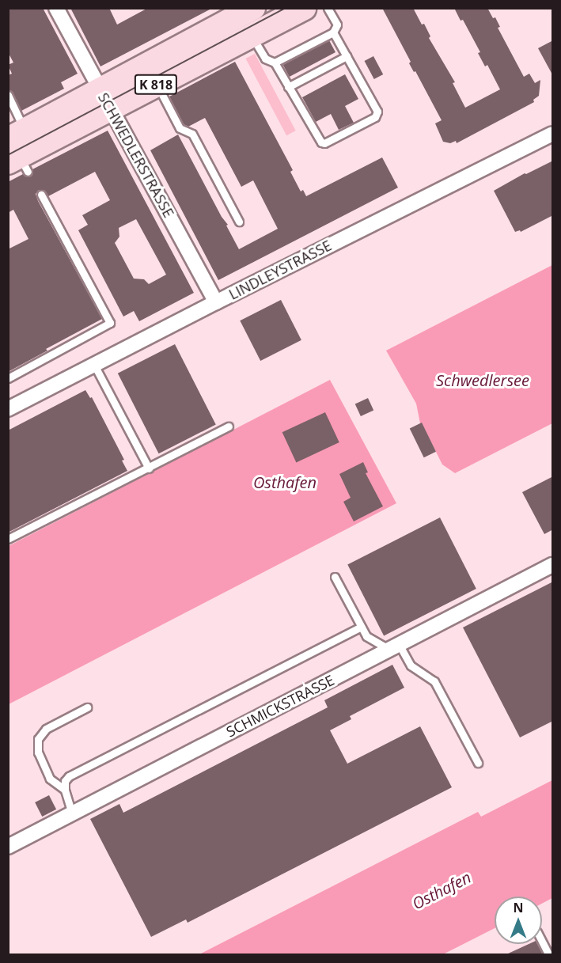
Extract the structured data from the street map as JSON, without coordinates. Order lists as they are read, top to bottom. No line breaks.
{"streets":{"main road":["K 818"],"street":["SCHWEDLERSTRASSE","LINDLEYSTRASSE","SCHMICKSTRASSE"]},"crossings":[["K 818","SCHWEDLERSTRASSE"],["SCHWEDLERSTRASSE","LINDLEYSTRASSE"]],"water":["Schwedlersee","Osthafen"],"north":"top"}
